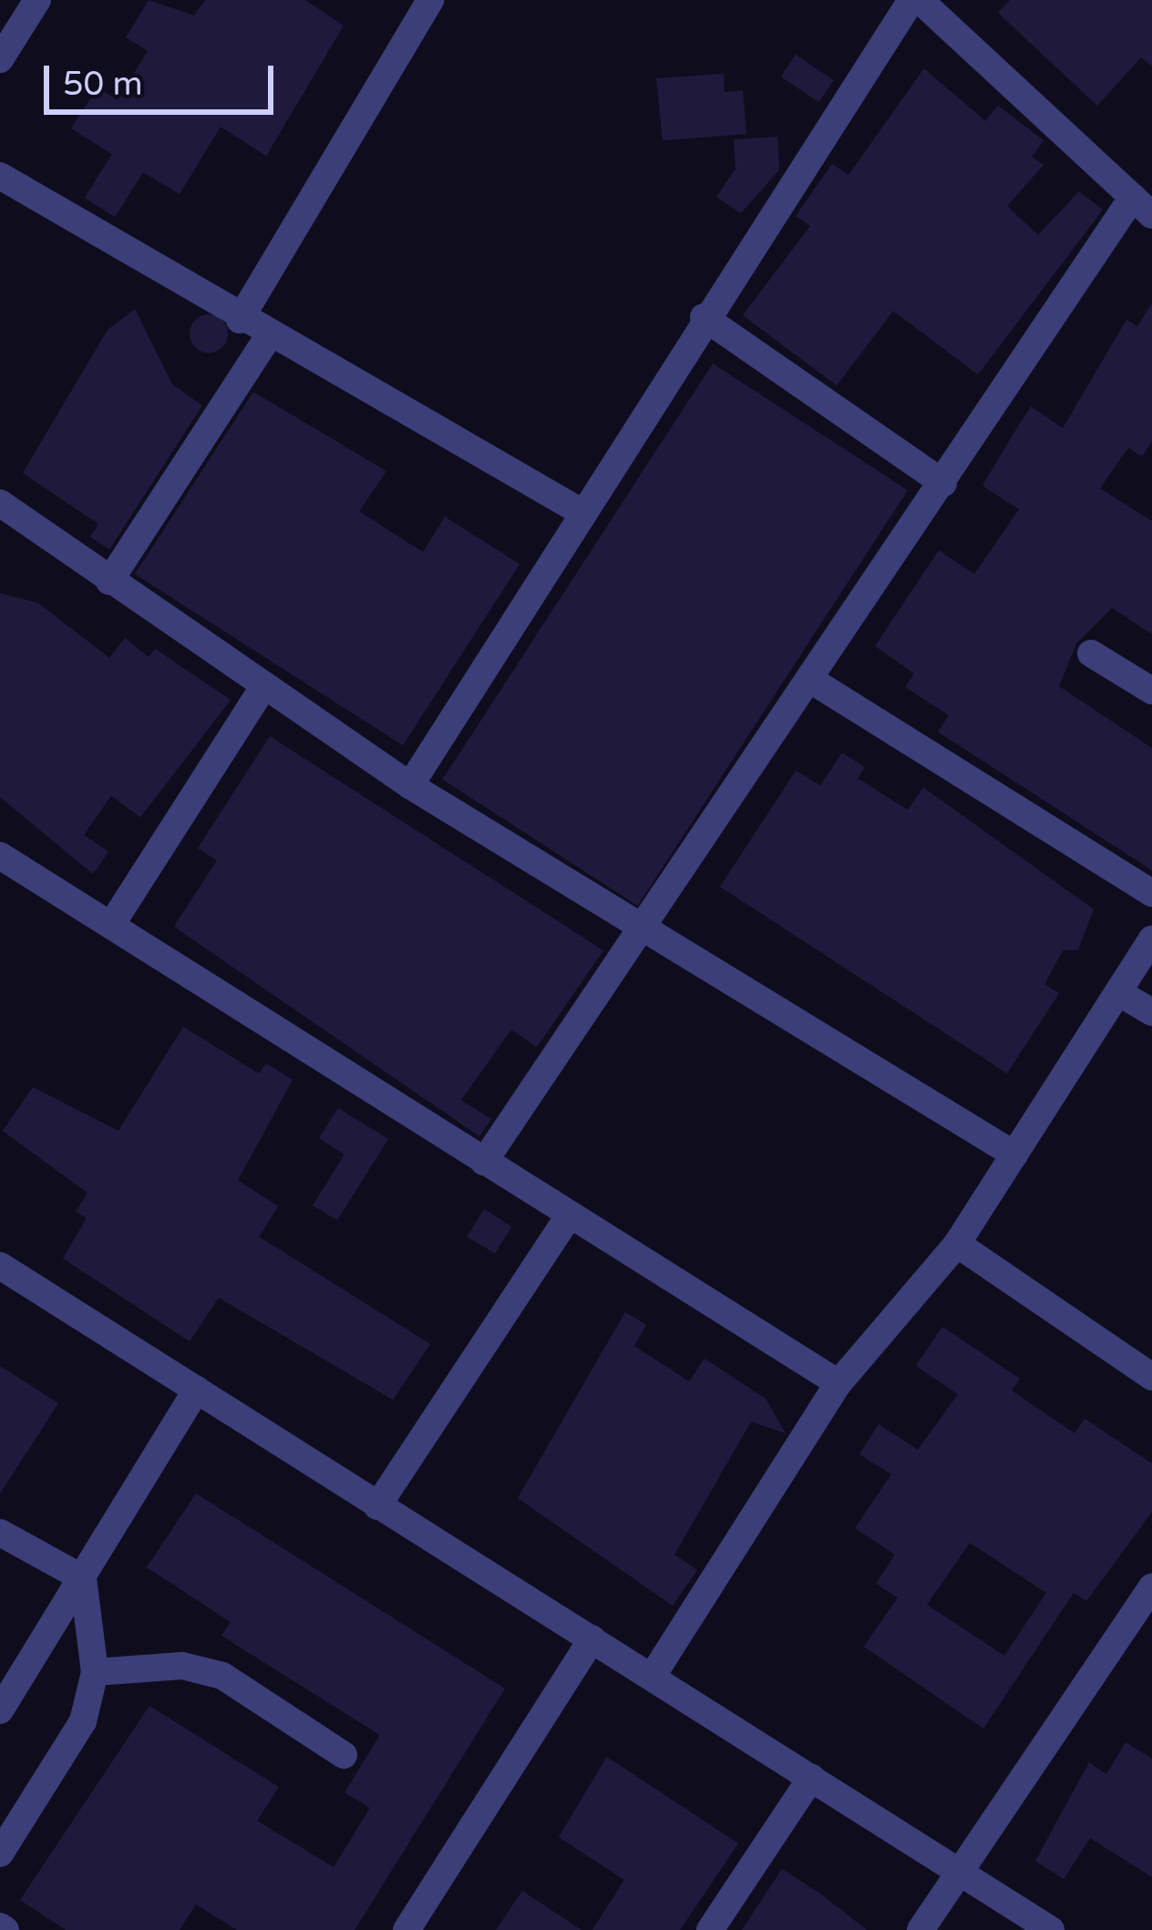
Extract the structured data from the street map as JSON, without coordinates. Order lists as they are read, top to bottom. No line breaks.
{"scale_bar":"50 m"}
